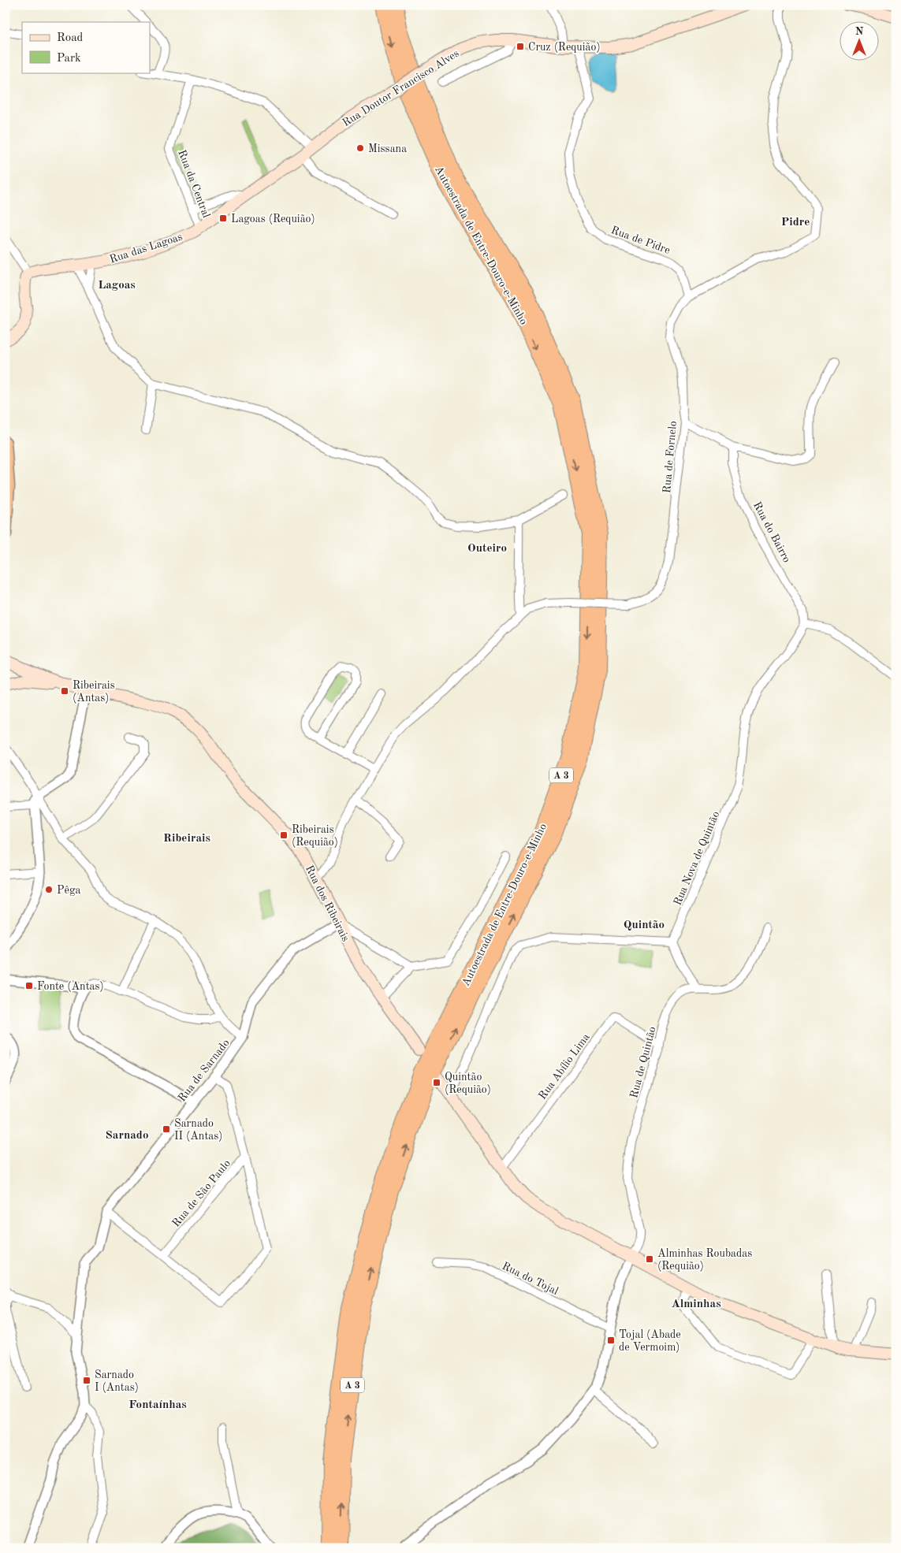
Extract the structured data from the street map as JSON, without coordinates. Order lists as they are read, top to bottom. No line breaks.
{"streets":{"highway":["Autoestrada de Entre-Douro-e-Minho","A 3"],"main road":["Rua Doutor Francisco Alves","Rua das Lagoas","Rua dos Ribeirais"],"street":["Rua da Central","Rua de Pidre","Rua de Fornelo","Rua do Bairro","Rua Nova de Quintão","Rua de Quintão","Rua Abílio Lima","Rua de Sarnado","Rua de São Paulo","Rua do Tojal"]},"crossings":[["Rua Doutor Francisco Alves","Rua de Pidre"],["Rua Doutor Francisco Alves","Rua das Lagoas"],["Rua da Central","Rua das Lagoas"],["Rua de Pidre","Rua de Fornelo"],["Rua de Fornelo","Rua dos Ribeirais"],["Rua do Bairro","Rua Nova de Quintão"],["Rua dos Ribeirais","Rua de Sarnado"],["Rua de Quintão","Rua Abílio Lima"],["Rua de Sarnado","Rua de São Paulo"]],"districts":["Pidre","Lagoas","Outeiro","Ribeirais","Quintão","Sarnado","Alminhas","Fontaínhas"],"places":{"transit":["Cruz (Requião)","Lagoas (Requião)","Ribeirais (Antas)","Ribeirais (Requião)","Fonte (Antas)","Quintão (Requião)","Sarnado II (Antas)","Alminhas Roubadas (Requião)","Tojal (Abade de Vermoim)","Sarnado I (Antas)"],"other":["Missana","Pêga"]},"legend":["Road","Park"],"north":"top"}
